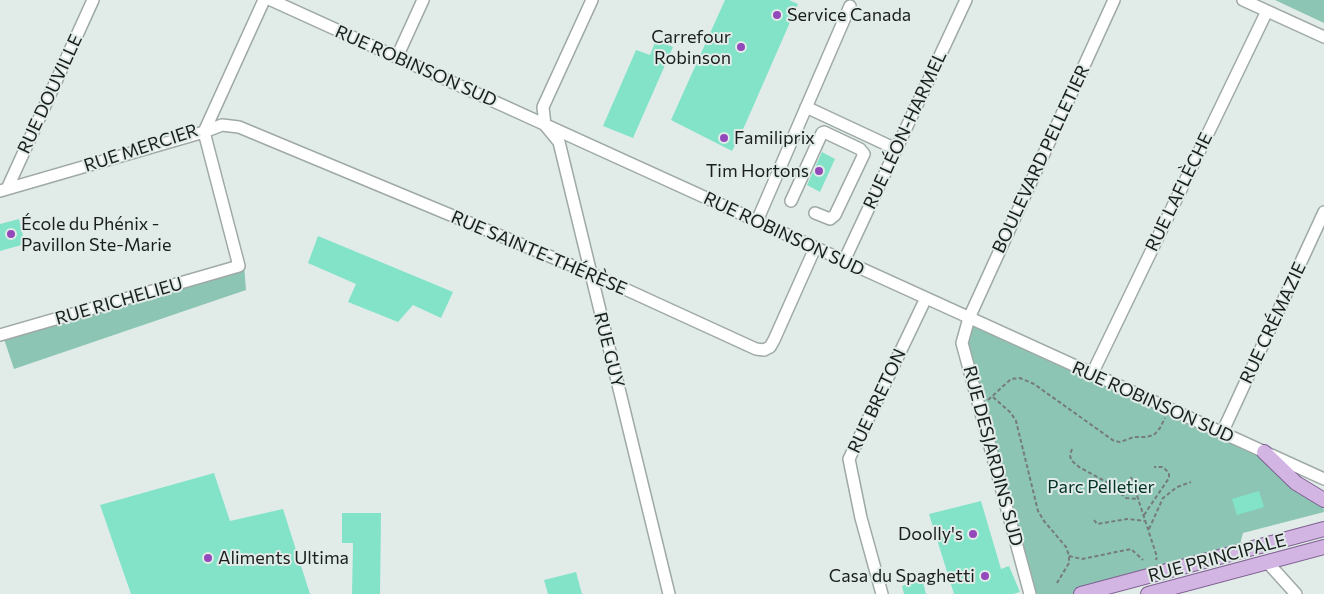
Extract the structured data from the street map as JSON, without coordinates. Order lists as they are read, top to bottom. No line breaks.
{"streets":{"main road":["RUE PRINCIPALE"],"street":["RUE ROBINSON SUD","RUE DOUVILLE","RUE LÉON-HARMEL","RUE MERCIER","BOULEVARD PELLETIER","RUE LAFLÈCHE","RUE SAINTE-THÉRÈSE","RUE RICHELIEU","RUE CRÉMAZIE","RUE GUY","RUE BRETON","RUE DESJARDINS SUD"]},"crossings":[["RUE ROBINSON SUD","RUE LÉON-HARMEL"],["RUE ROBINSON SUD","BOULEVARD PELLETIER"],["RUE ROBINSON SUD","RUE LAFLÈCHE"],["RUE ROBINSON SUD","RUE SAINTE-THÉRÈSE"],["RUE ROBINSON SUD","RUE CRÉMAZIE"],["RUE ROBINSON SUD","RUE GUY"],["RUE ROBINSON SUD","RUE BRETON"],["RUE ROBINSON SUD","RUE DESJARDINS SUD"],["RUE DOUVILLE","RUE MERCIER"],["RUE MERCIER","RUE SAINTE-THÉRÈSE"],["RUE MERCIER","RUE RICHELIEU"],["BOULEVARD PELLETIER","RUE DESJARDINS SUD"],["RUE SAINTE-THÉRÈSE","RUE RICHELIEU"],["RUE SAINTE-THÉRÈSE","RUE GUY"]],"parks":["Parc Pelletier"],"places":["Service Canada","Carrefour Robinson","Familiprix","Tim Hortons","École du Phénix - Pavillon Ste-Marie","Doolly's","Aliments Ultima","Casa du Spaghetti"]}
